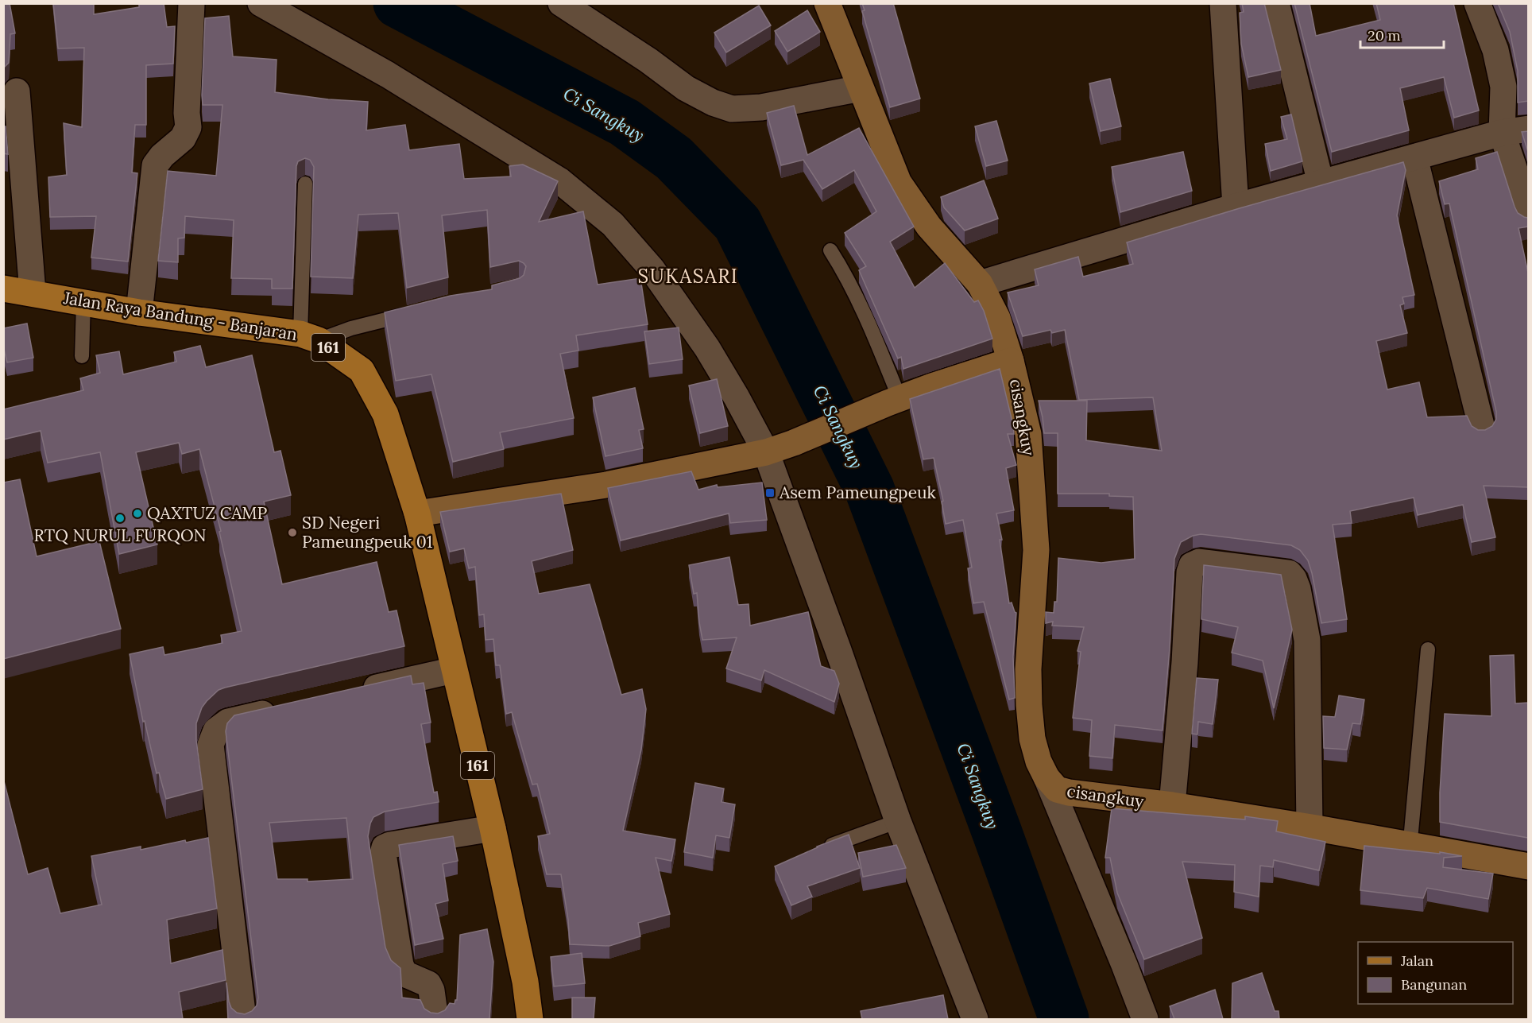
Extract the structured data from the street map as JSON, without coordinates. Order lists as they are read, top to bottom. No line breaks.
{"streets":{"main road":["Jalan Raya Bandung - Banjaran","161"],"street":["cisangkuy"]},"districts":["SUKASARI"],"water":["Ci Sangkuy"],"places":{"transit":["Asem Pameungpeuk"],"other":["QAXTUZ CAMP","RTQ NURUL FURQON","SD Negeri Pameungpeuk 01"]},"legend":["Jalan","Bangunan"],"scale_bar":"20 m"}
